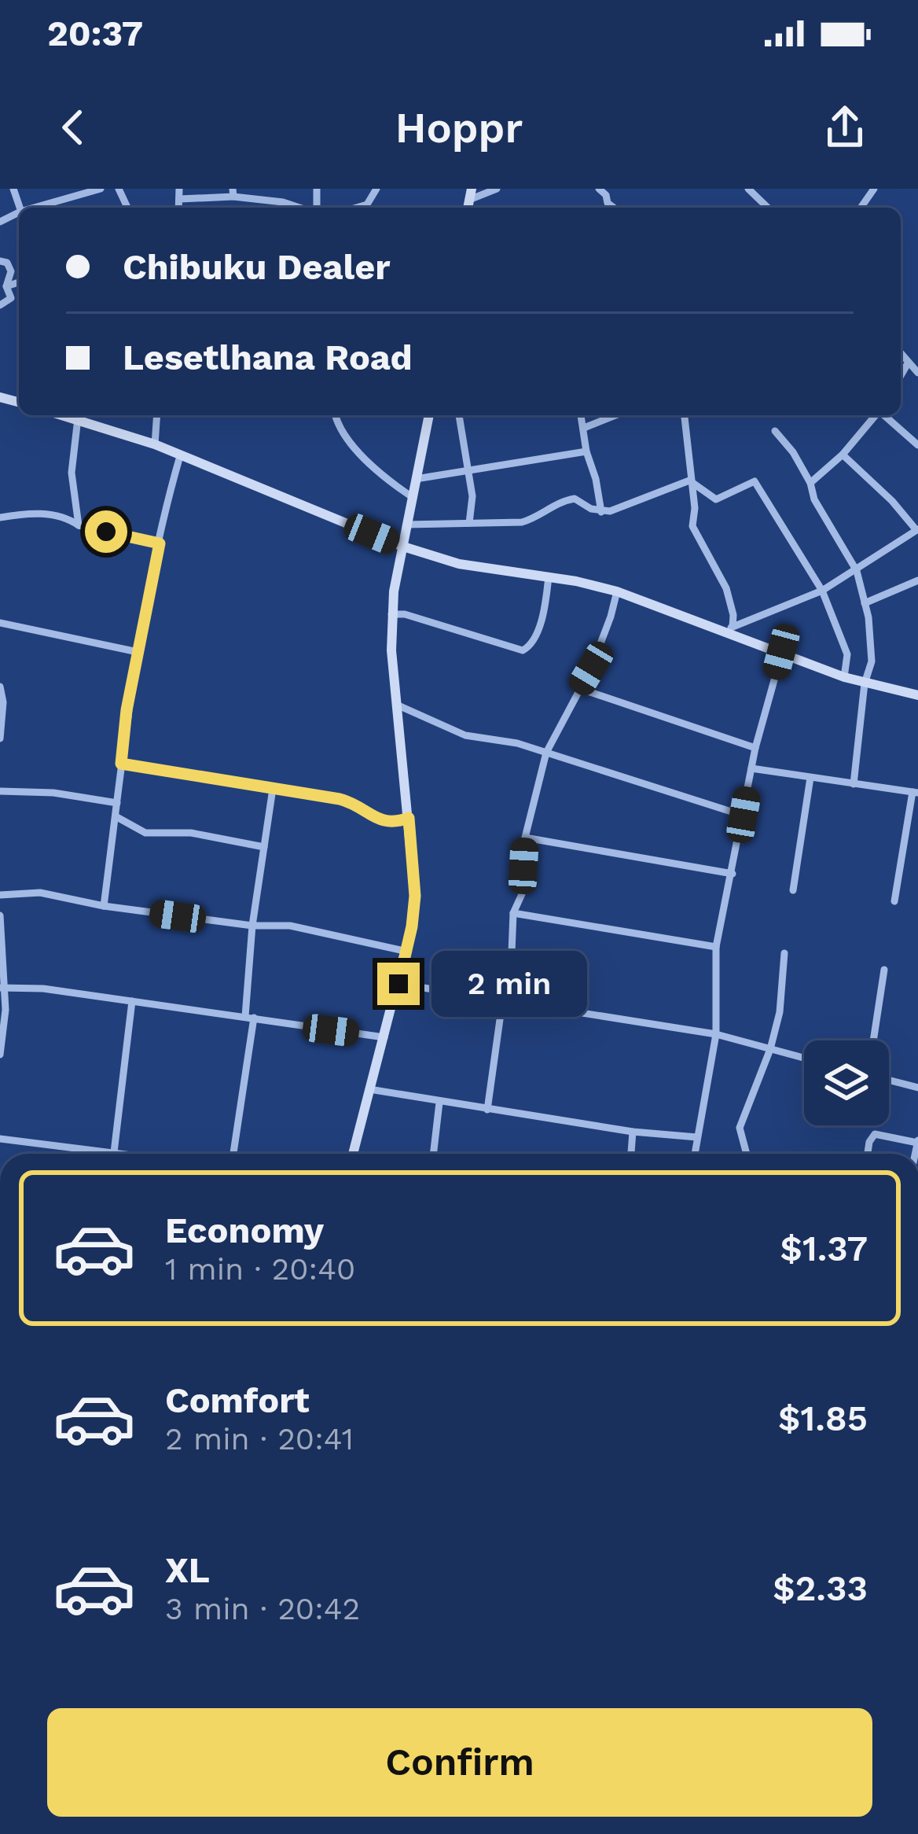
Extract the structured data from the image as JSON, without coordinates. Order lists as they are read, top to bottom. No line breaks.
{"page":{"status":"20:37","header":"Hoppr","banner":["Chibuku Dealer","Lesetlhana Road"],"bubble":"2 min","list":[{"name":"Economy","note":"1 min · 20:40","value":"$1.37"},{"name":"Comfort","note":"2 min · 20:41","value":"$1.85"},{"name":"XL","note":"3 min · 20:42","value":"$2.33"}],"buttons":"Confirm"}}
